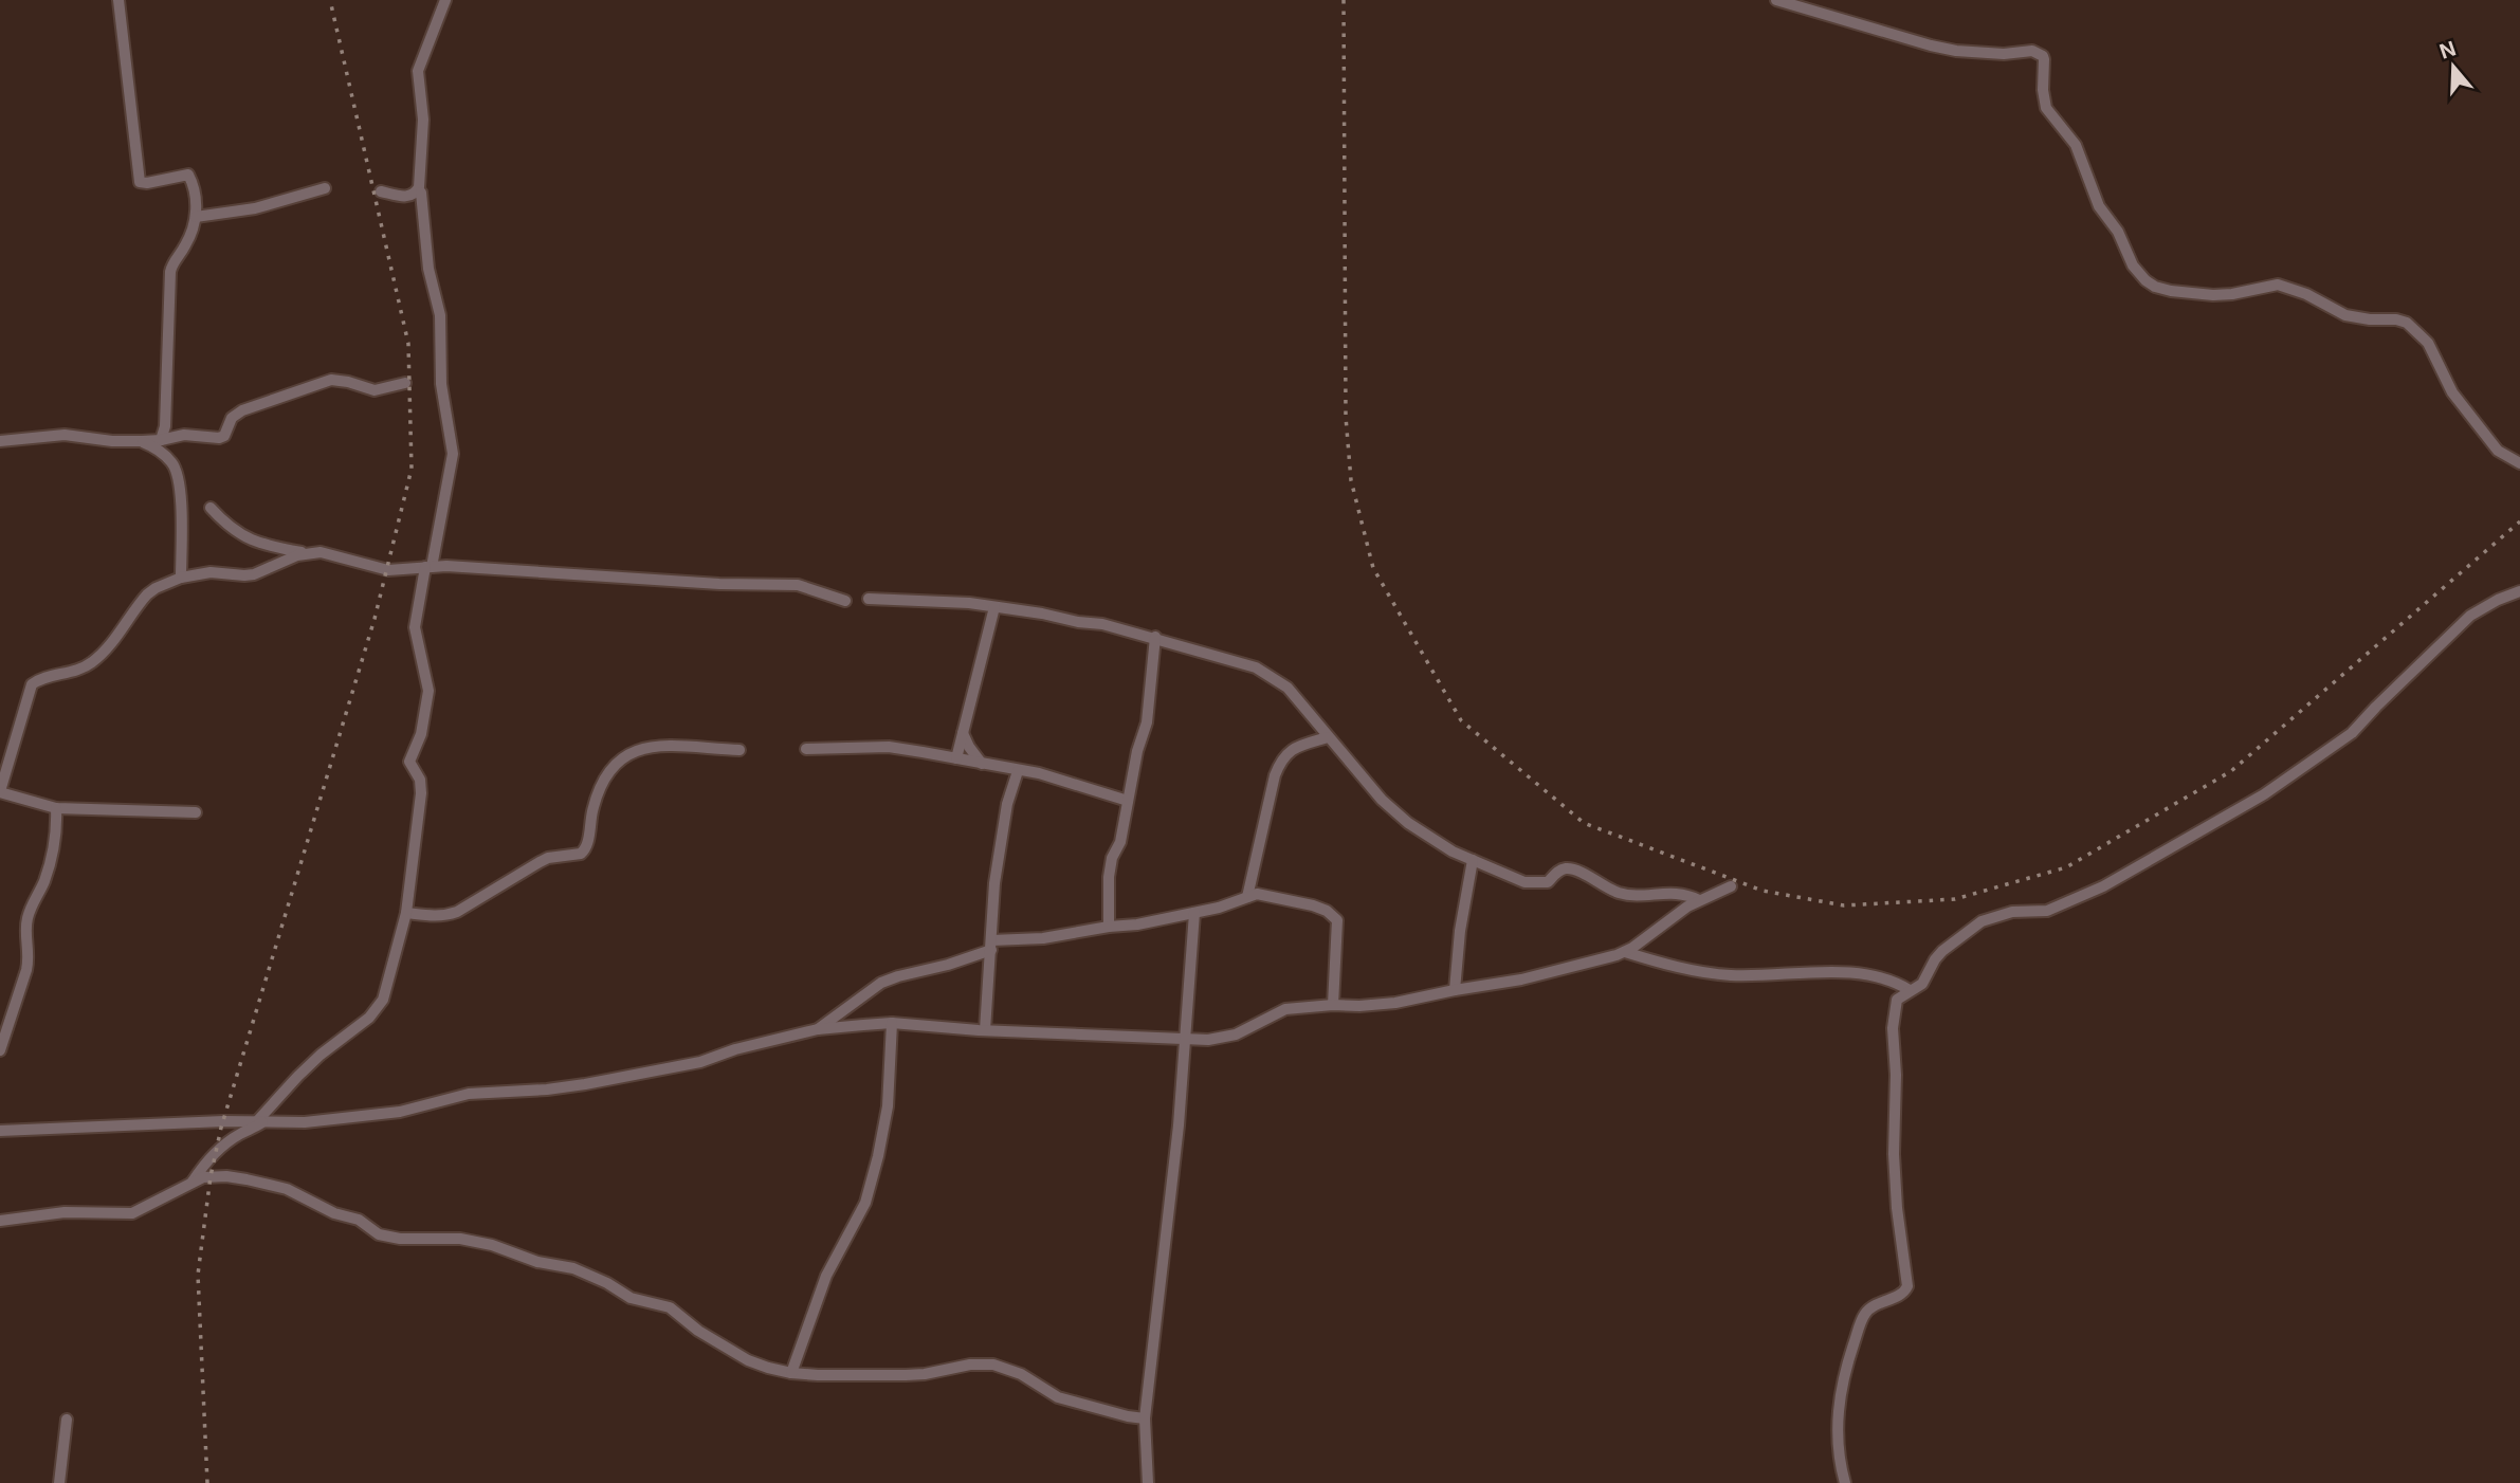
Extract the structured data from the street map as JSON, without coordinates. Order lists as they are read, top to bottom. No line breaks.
{"north":"top"}
